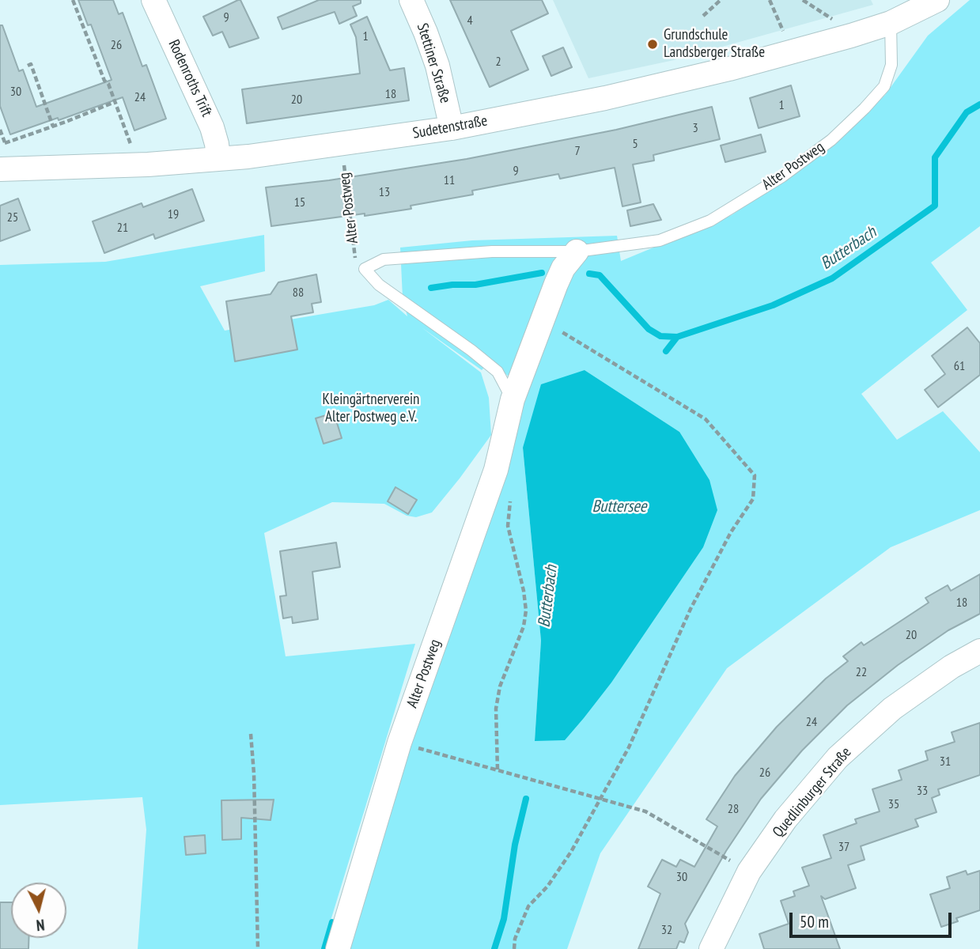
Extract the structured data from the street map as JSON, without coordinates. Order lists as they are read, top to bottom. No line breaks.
{"streets":{"street":["Stettiner Straße","Rodenroths Trift","Sudetenstraße","Alter Postweg","Quedlinburger Straße"]},"crossings":[["Stettiner Straße","Sudetenstraße"],["Rodenroths Trift","Sudetenstraße"],["Sudetenstraße","Alter Postweg"]],"water":["Butterbach","Buttersee"],"parks":["Kleingärtnerverein Alter Postweg e.V."],"places":["Grundschule Landsberger Straße"],"house_numbers":["9","4","1","26","2","30","18","24","20","1","3","5","7","9","11","13","15","19","25","21","88","61","18","20","22","24","31","26","33","35","28","37","30","32"],"scale_bar":"50 m","north":"bottom"}
